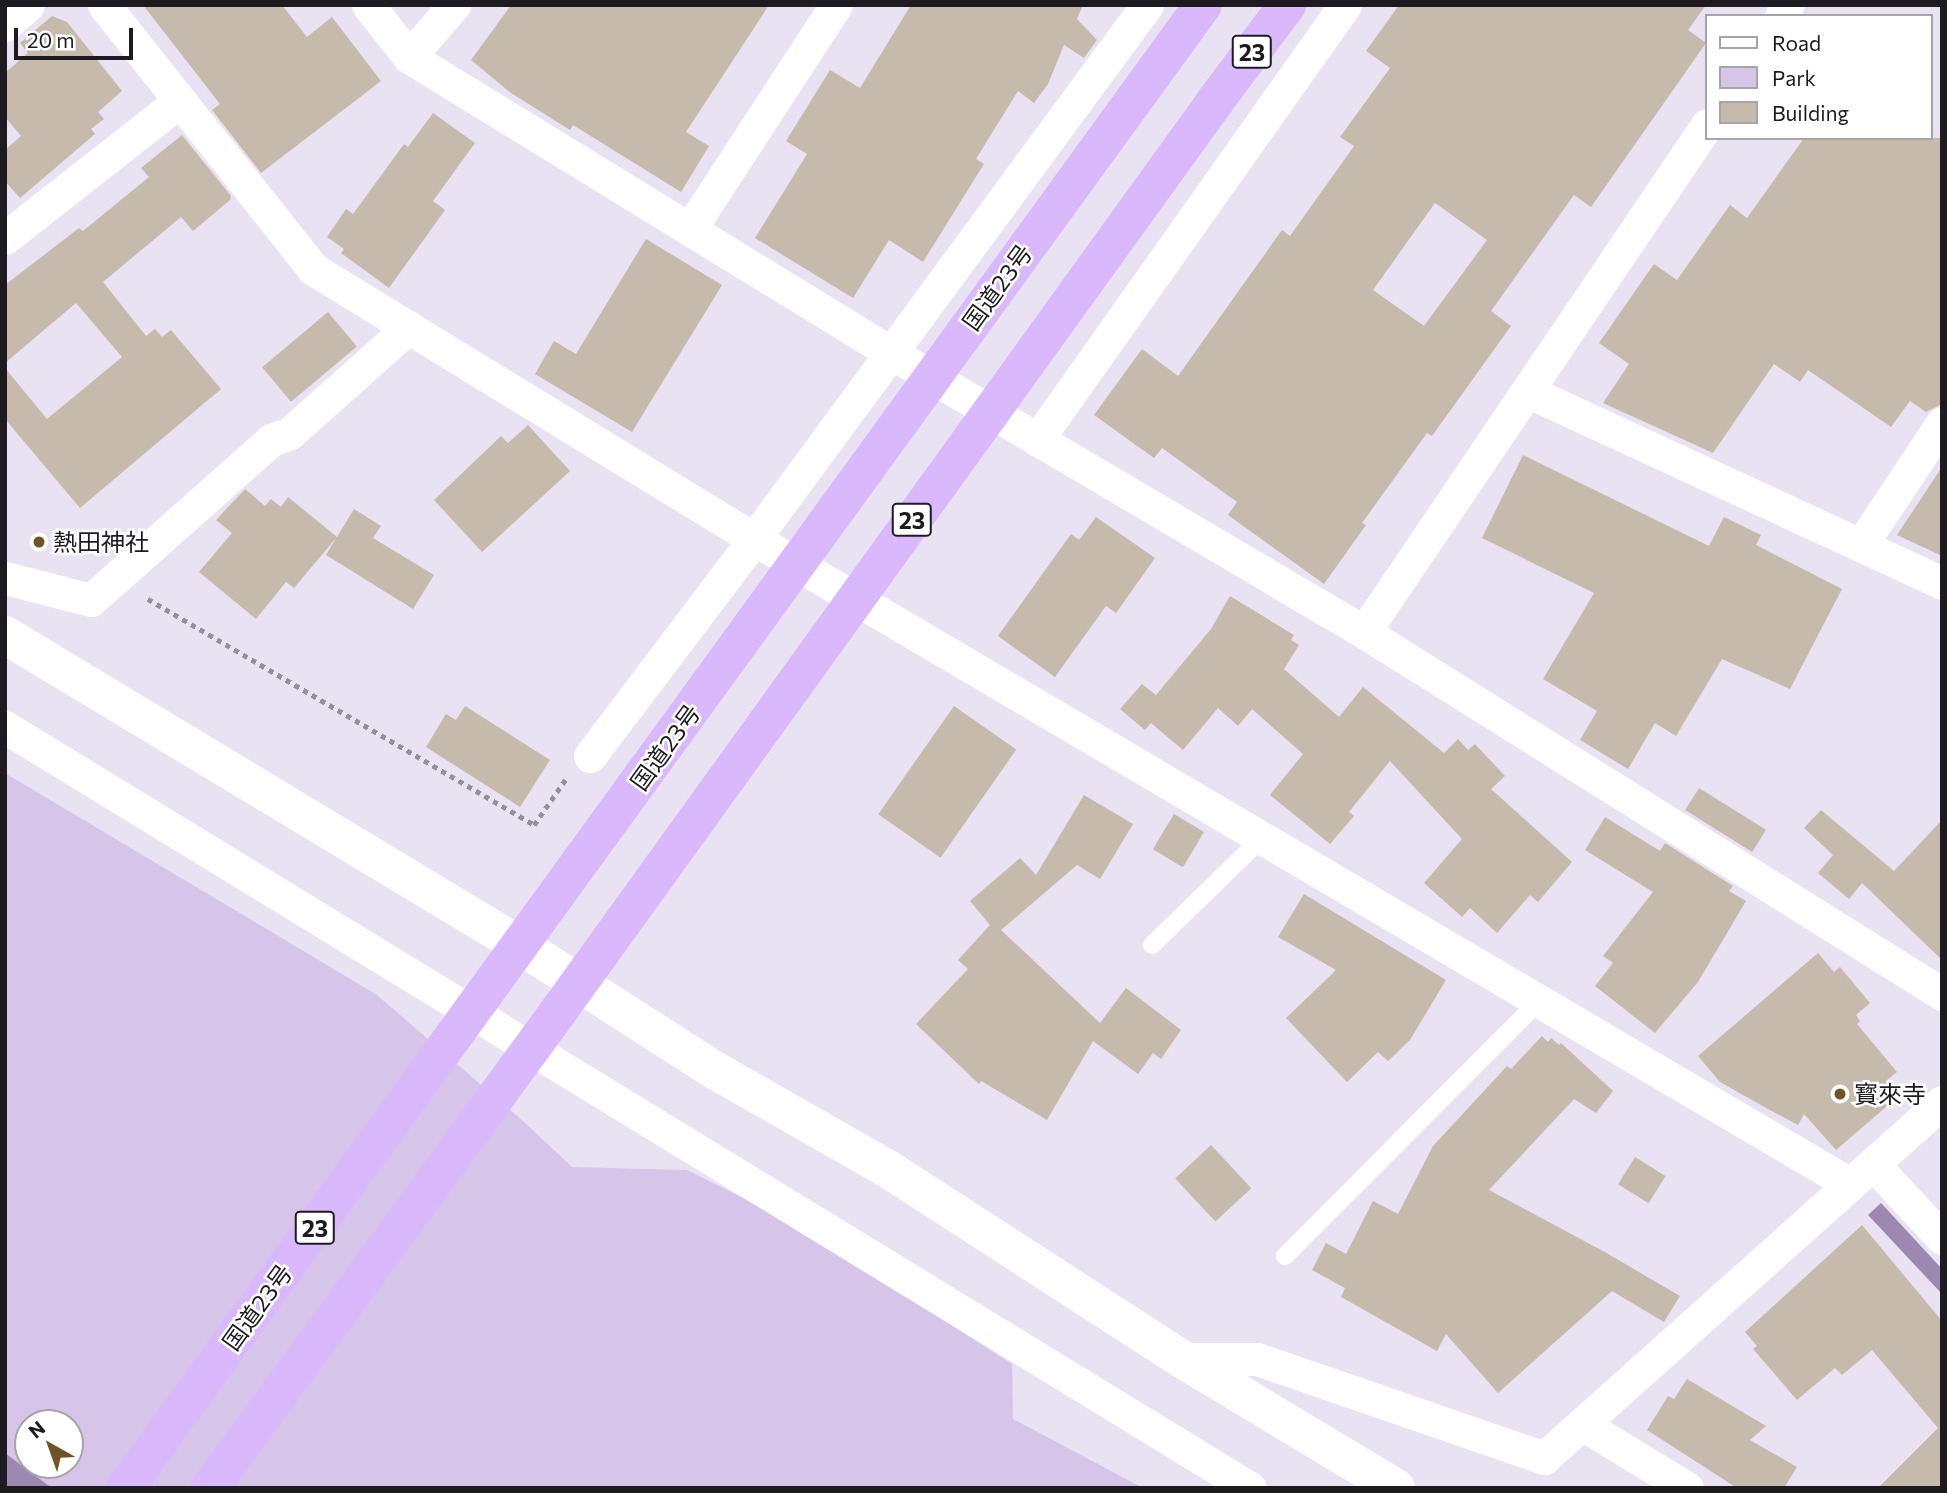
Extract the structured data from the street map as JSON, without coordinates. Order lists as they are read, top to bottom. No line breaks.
{"streets":{"highway":["23","国道23号"]},"places":["熱田神社","寳來寺"],"legend":["Road","Park","Building"],"scale_bar":"20 m","north":"top left"}
